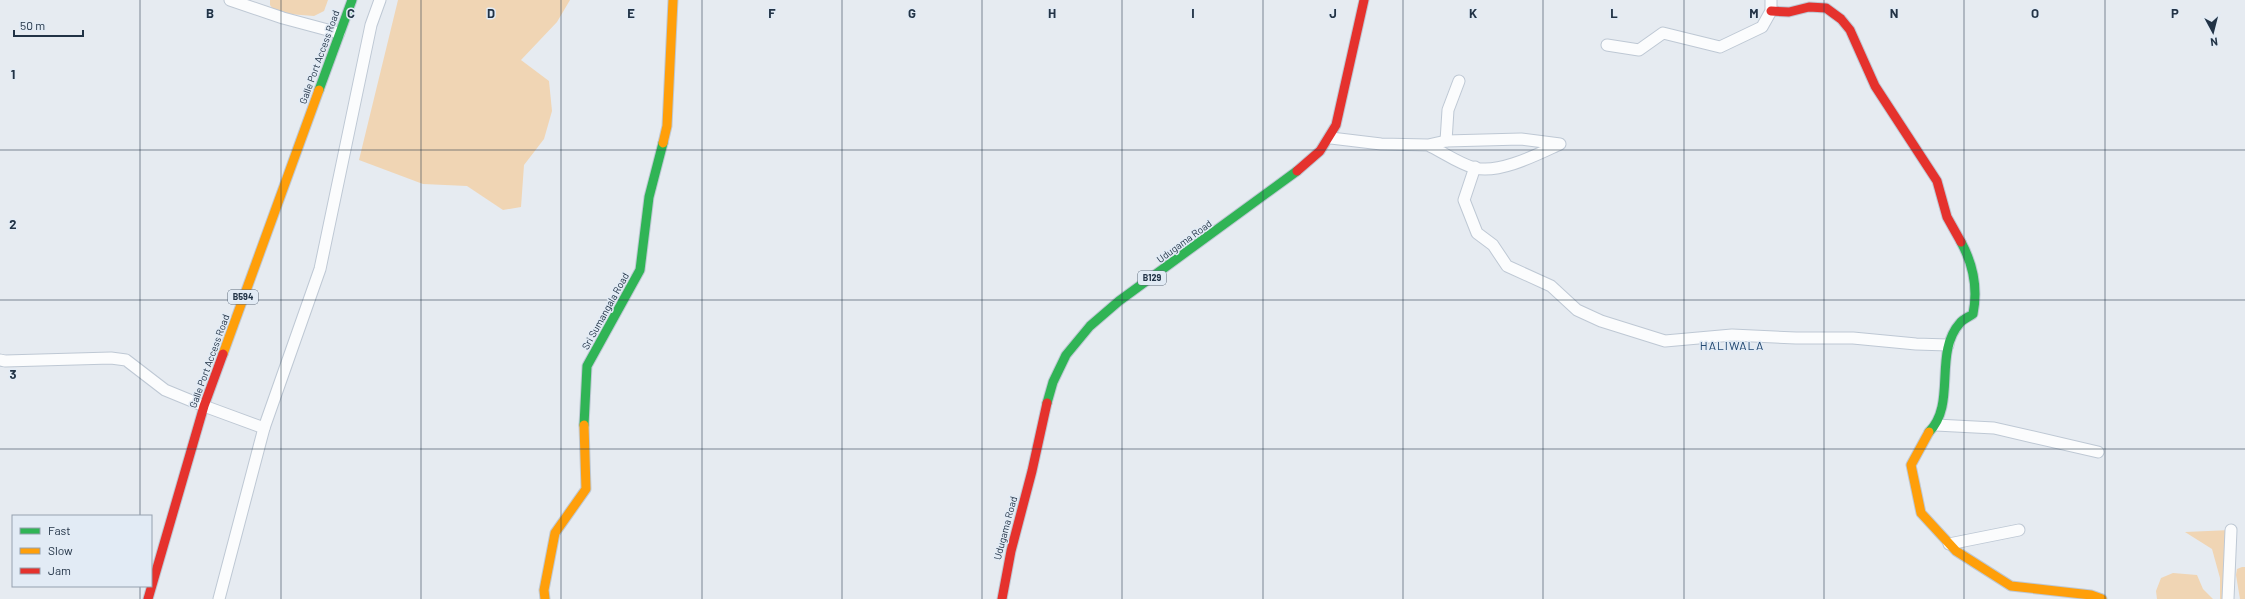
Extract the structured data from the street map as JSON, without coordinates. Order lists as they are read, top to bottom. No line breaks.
{"streets":{"street":["Galle Port Access Road","Udugama Road","B129","B594","Sri Sumangala Road"]},"districts":["HALIWALA"],"legend":["Fast","Slow","Jam"],"scale_bar":"50 m","north":"bottom","grid":{"columns":["B","C","D","E","F","G","H","I","J","K","L","M","N","O","P"],"rows":["1","2","3"]}}
